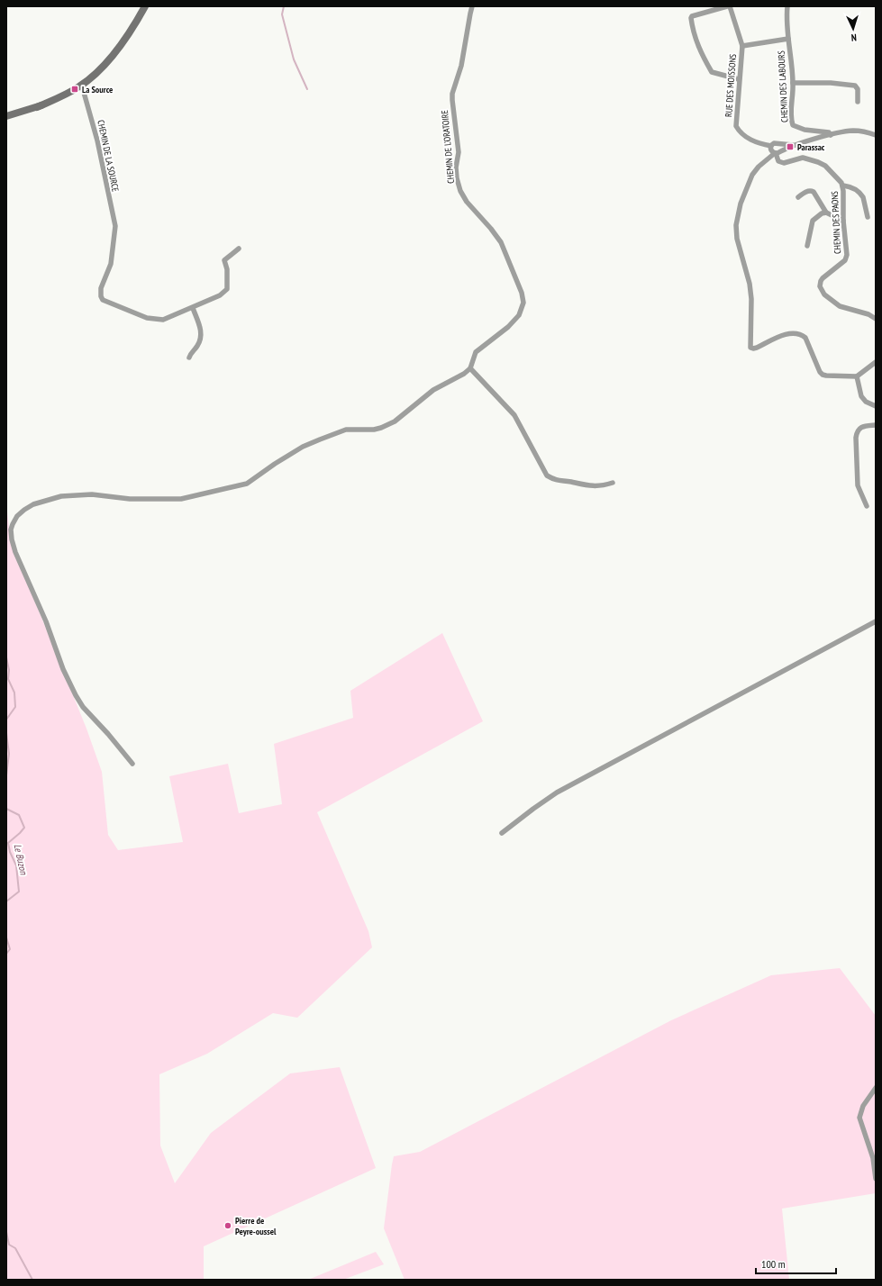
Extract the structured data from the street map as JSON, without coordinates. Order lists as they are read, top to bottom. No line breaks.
{"streets":{"street":["RUE DES MOISSONS","CHEMIN DES LABOURS","CHEMIN DE L'ORATOIRE","CHEMIN DE LA SOURCE","CHEMIN DES PAONS"]},"crossings":[["RUE DES MOISSONS","CHEMIN DES PAONS"]],"water":["Le Buzon"],"places":{"transit":["La Source","Parassac"],"other":["Pierre de Peyre-oussel"]},"scale_bar":"100 m","north":"bottom"}
